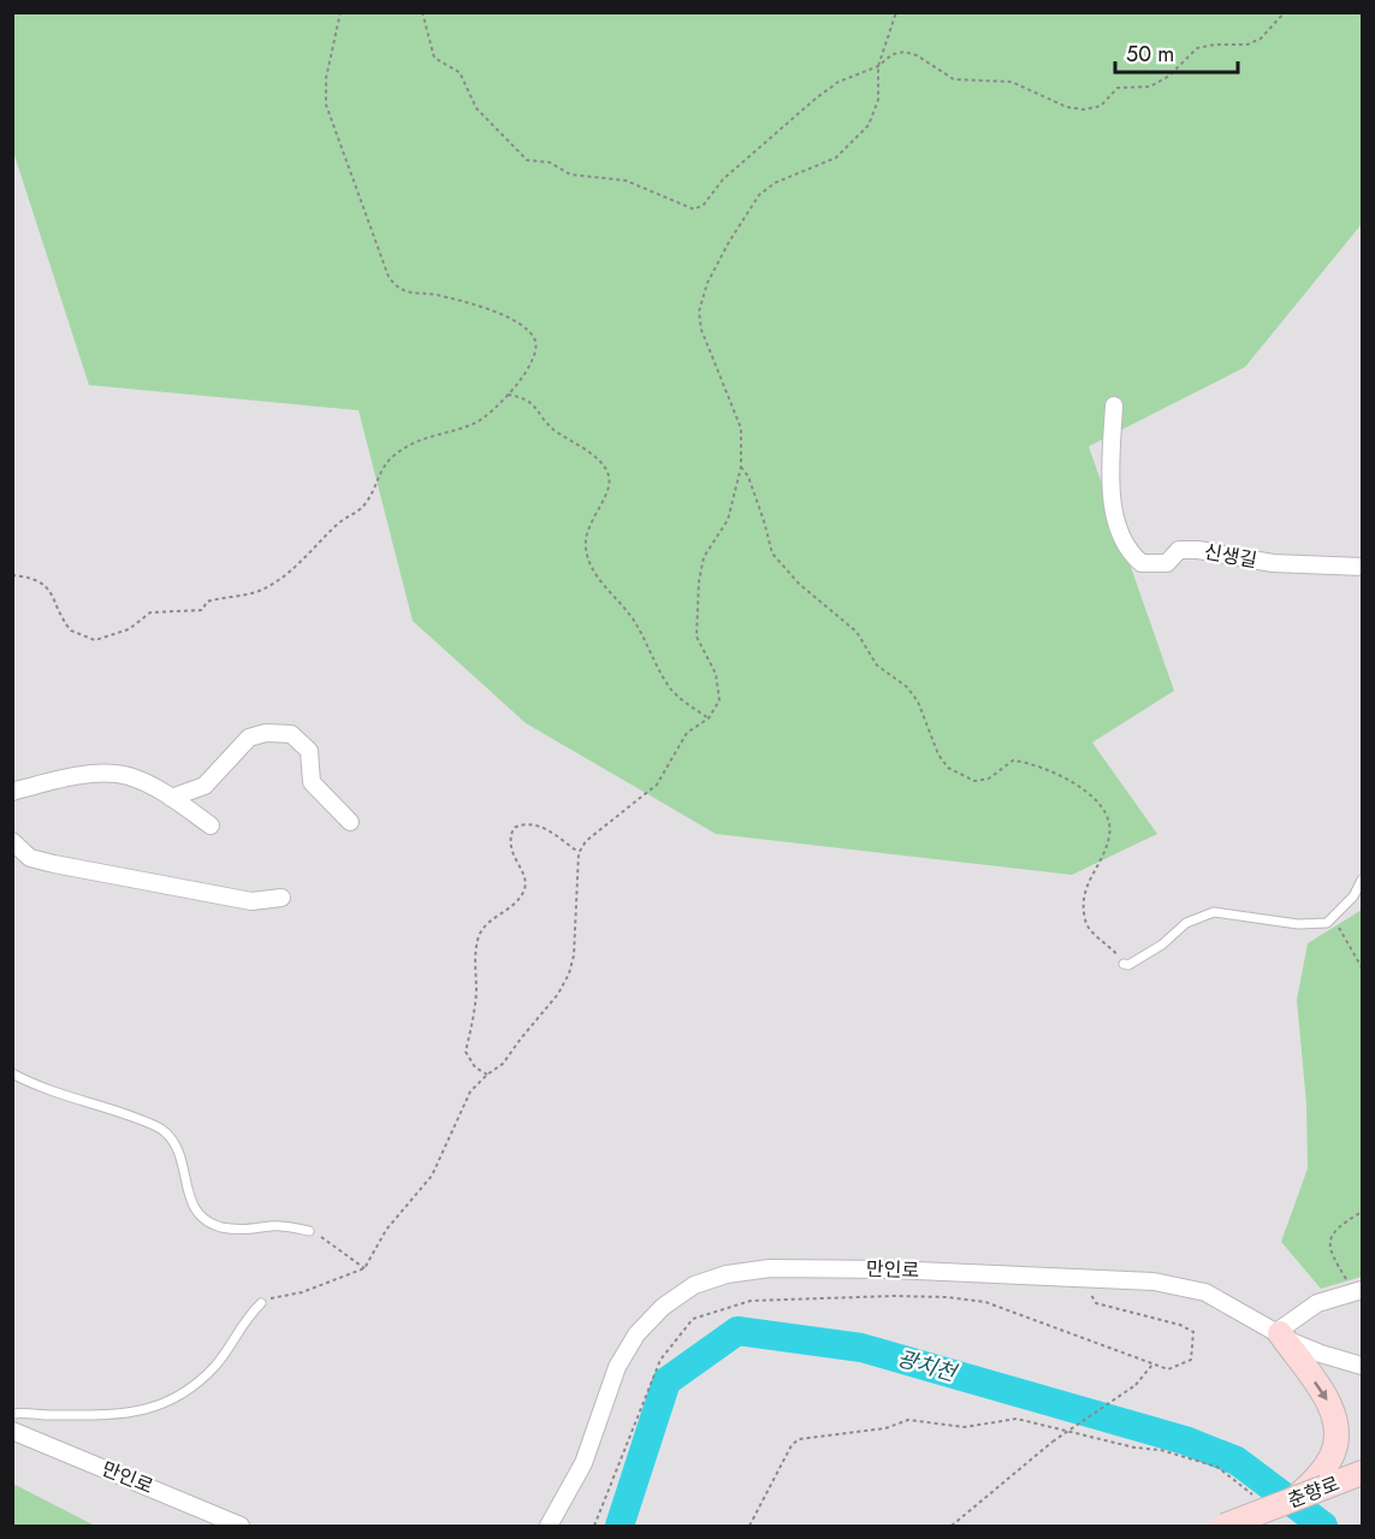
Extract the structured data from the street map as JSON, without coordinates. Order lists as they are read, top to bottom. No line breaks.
{"streets":{"street":["신생길","만인로","춘향로"]},"water":["광치천"],"scale_bar":"50 m"}
